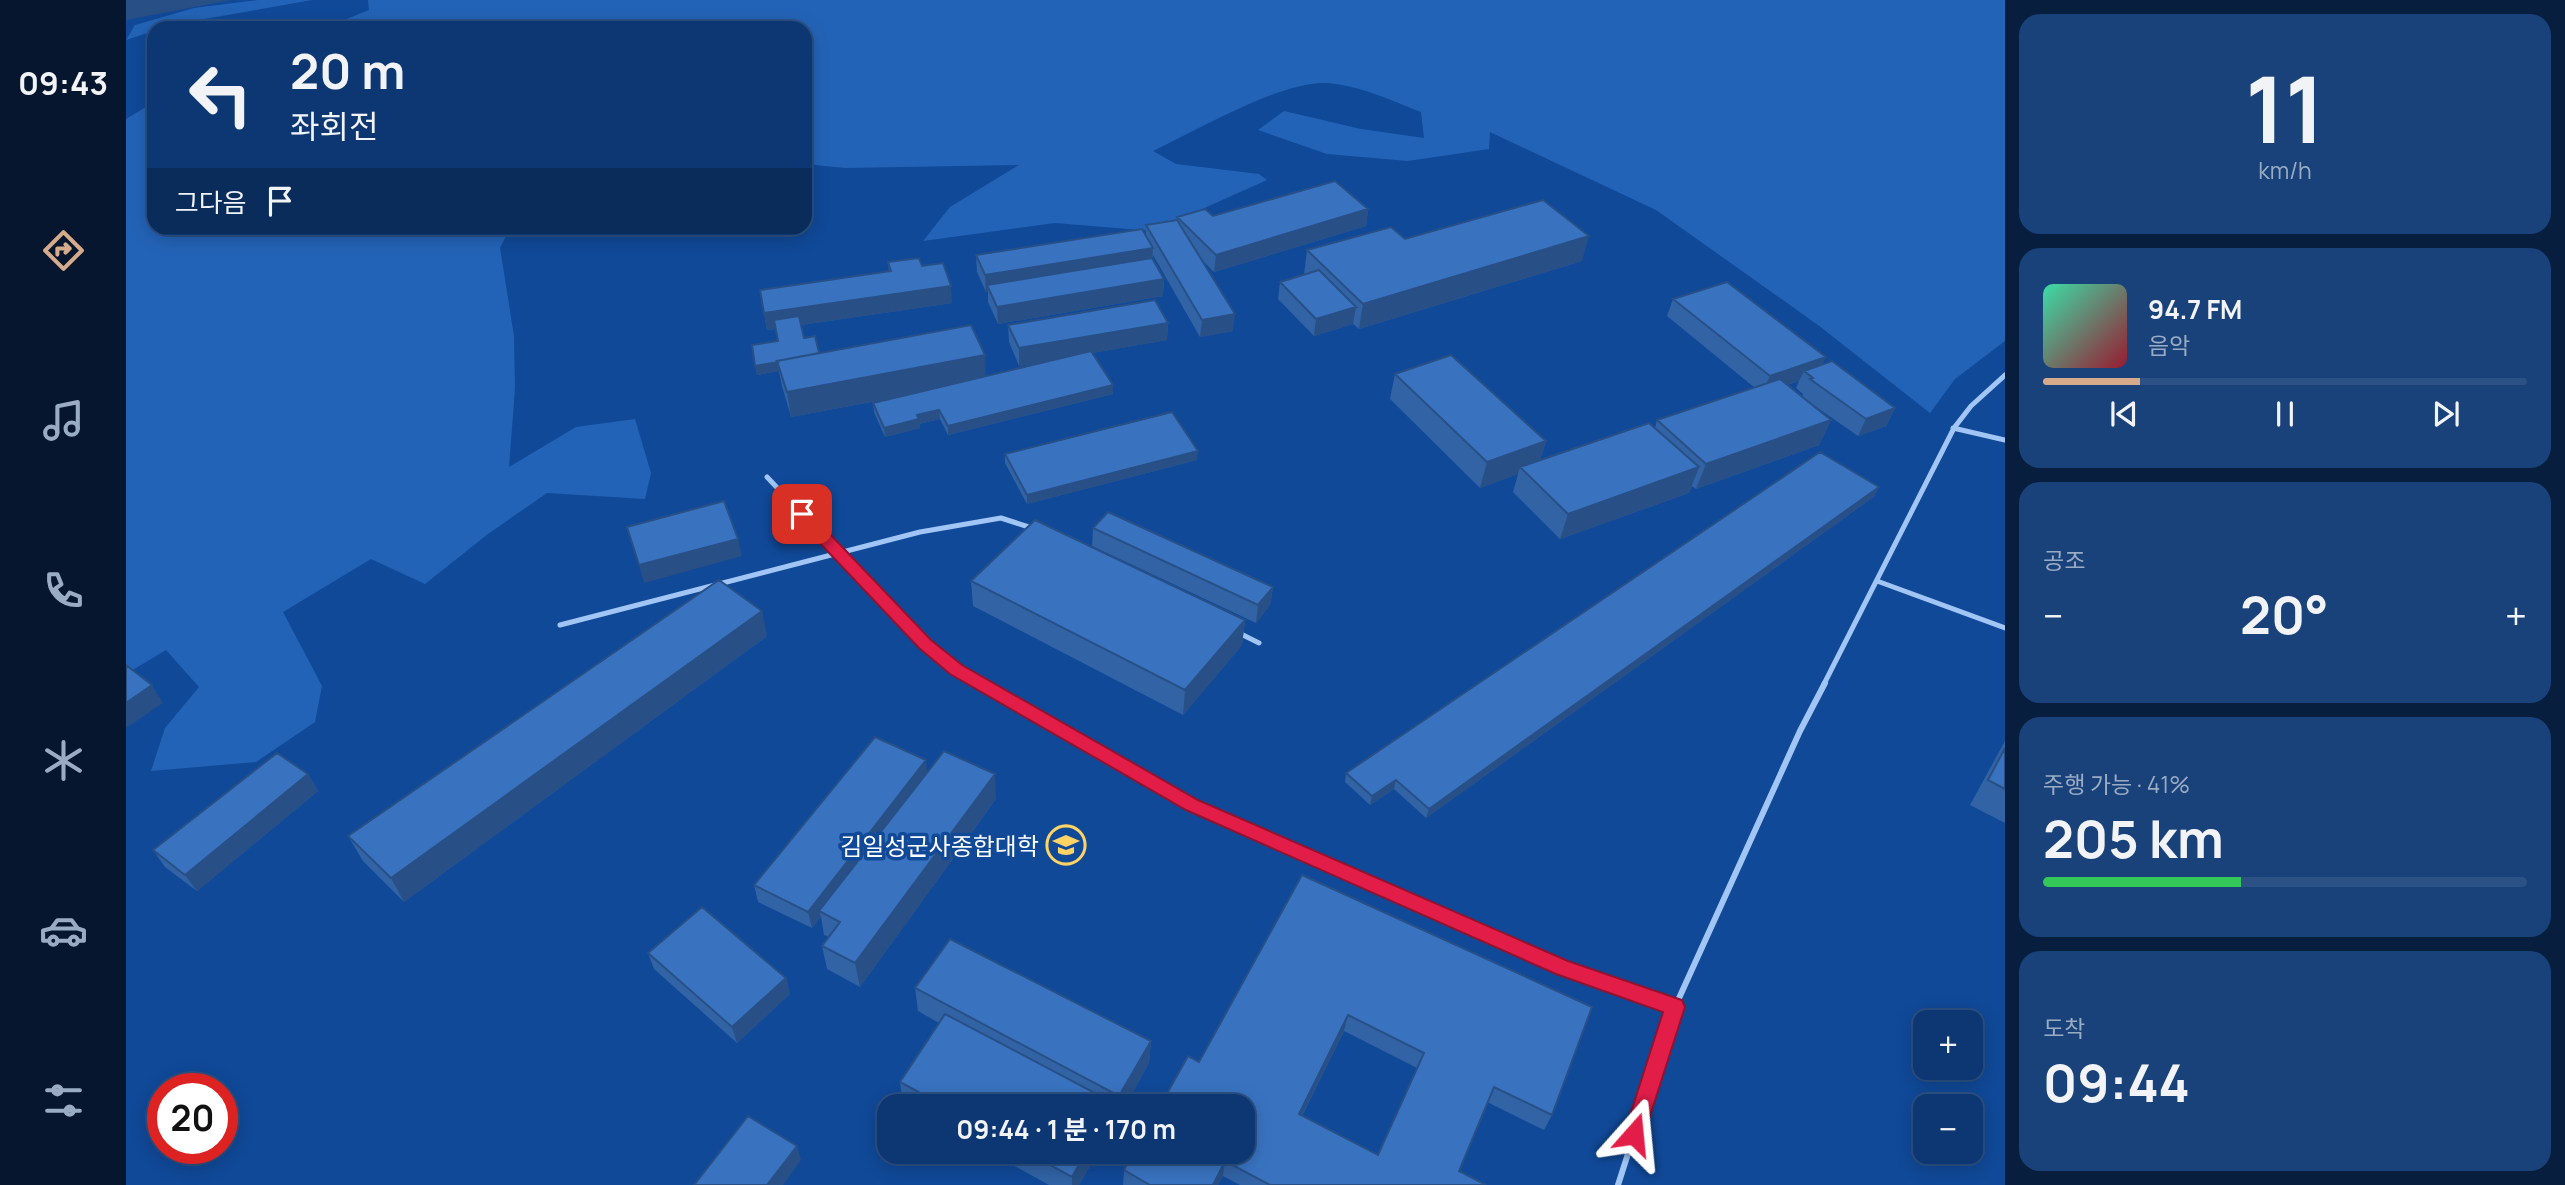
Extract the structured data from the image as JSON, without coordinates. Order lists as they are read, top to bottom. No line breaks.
{"places":{"school or university":["김일성군사종합대학"]},"page":{"tabs":"09:43","tile":[["11","km/h"],"공조",["주행 가능 · 41%","205 km"],["도착","09:44"]],"turn":["20 m","좌회전"],"then":"그다음","song":["94.7 FM","음악"],"heat":["−","20°","+"],"map_buttons":["+","−"],"limit":"20","trip":"09:44 · 1 분 · 170 m"}}
